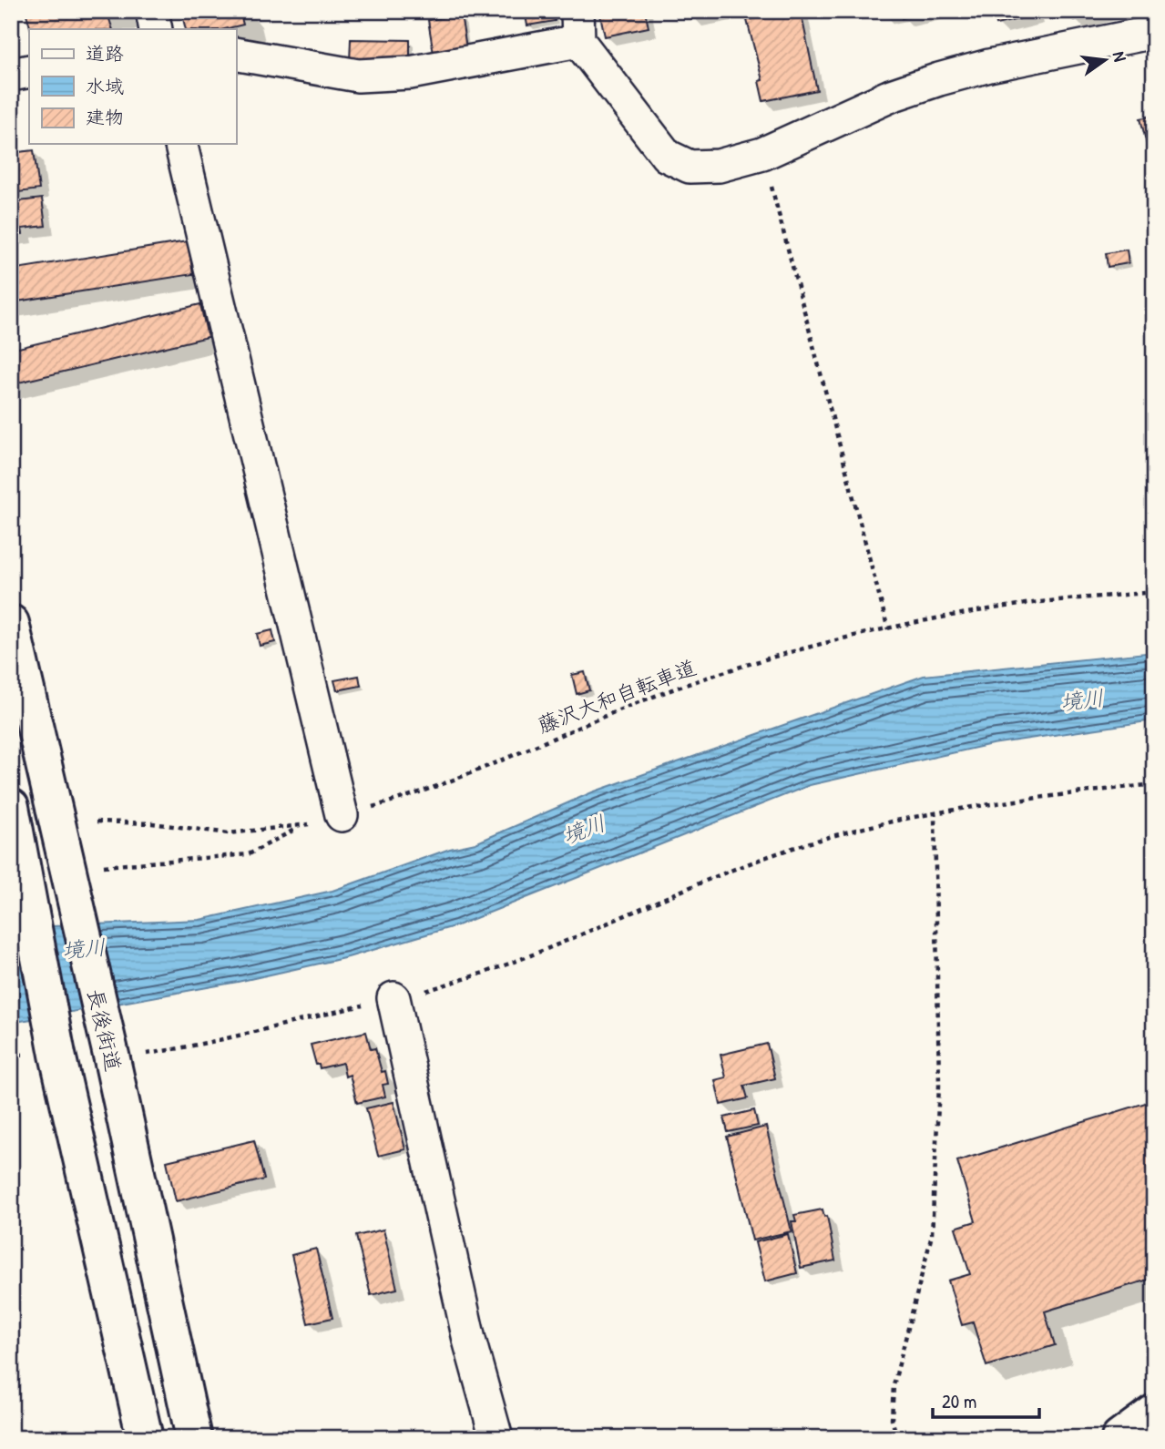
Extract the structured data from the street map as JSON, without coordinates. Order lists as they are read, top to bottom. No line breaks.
{"streets":{"main road":["長後街道"],"path":["藤沢大和自転車道"]},"water":["境川"],"legend":["道路","水域","建物"],"scale_bar":"20 m","north":"right"}
